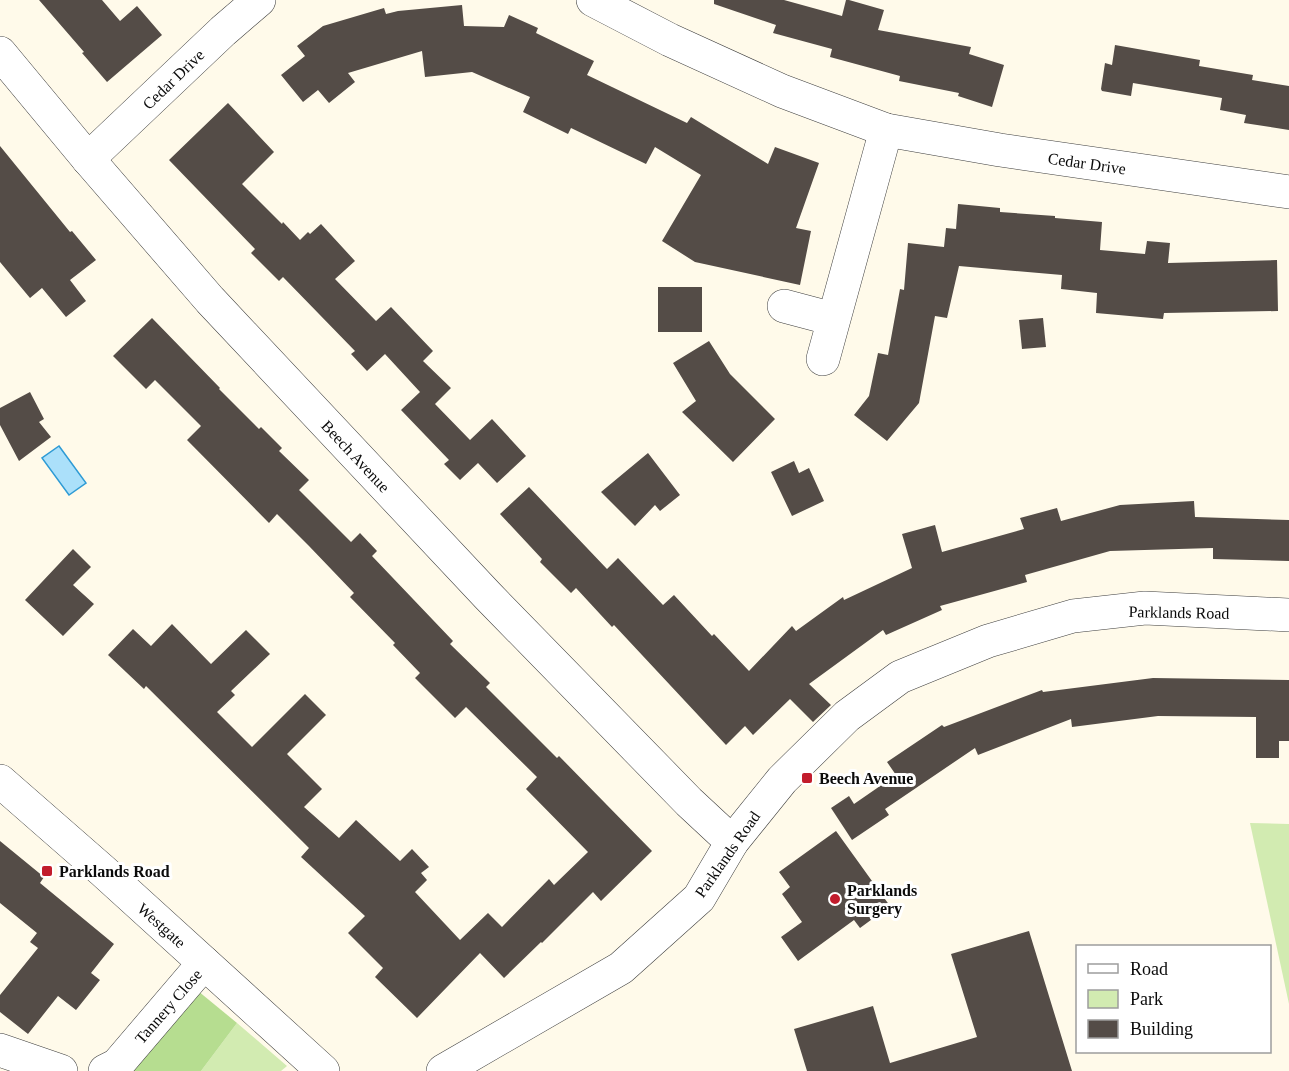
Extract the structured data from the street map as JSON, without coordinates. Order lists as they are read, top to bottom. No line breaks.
{"streets":{"street":["Cedar Drive","Beech Avenue","Parklands Road","Westgate","Tannery Close"]},"crossings":[["Cedar Drive","Beech Avenue"],["Beech Avenue","Parklands Road"],["Westgate","Tannery Close"]],"places":{"transit":["Beech Avenue","Parklands Road"],"other":["Parklands Surgery"]},"legend":["Road","Park","Building"]}
